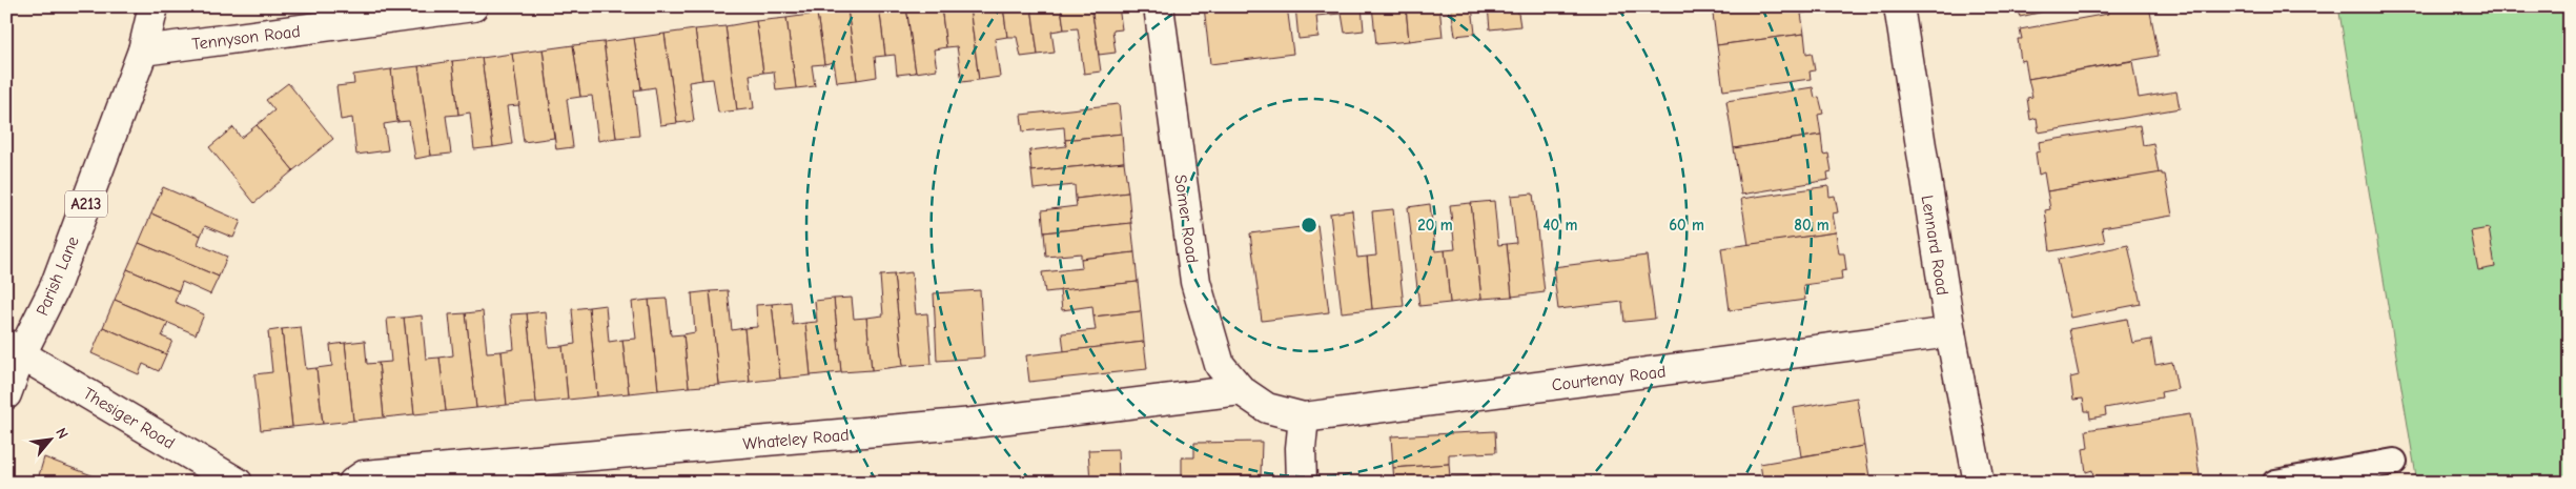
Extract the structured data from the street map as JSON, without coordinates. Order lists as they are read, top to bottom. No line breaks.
{"streets":{"street":["Tennyson Road","A213","Somer Road","Lennard Road","Parish Lane","Courtenay Road","Thesiger Road","Whateley Road"]},"crossings":[["Tennyson Road","Parish Lane"],["Somer Road","Courtenay Road"],["Somer Road","Whateley Road"],["Lennard Road","Courtenay Road"],["Parish Lane","Thesiger Road"]],"north":"top right","rings":["20 m","40 m","60 m","80 m"]}
